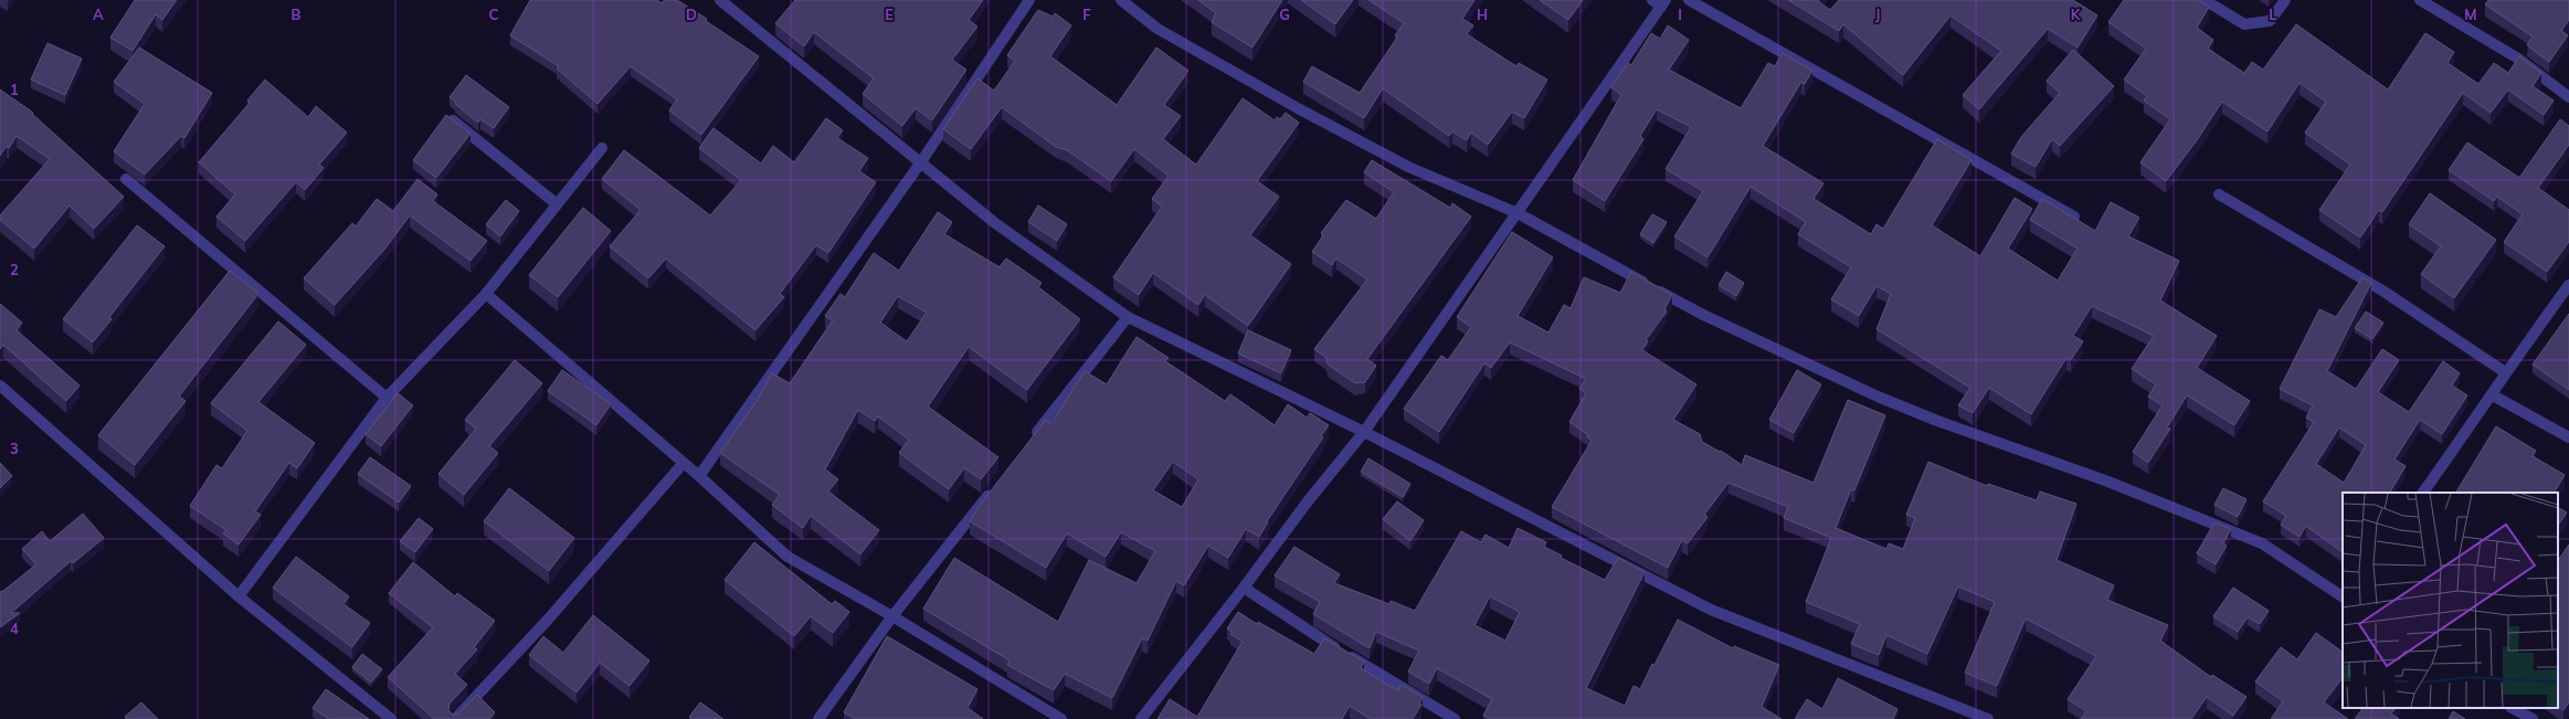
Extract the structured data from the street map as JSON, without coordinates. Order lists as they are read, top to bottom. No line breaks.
{"grid":{"columns":["A","B","C","D","E","F","G","H","I","J","K","L","M"],"rows":["1","2","3","4"]}}
